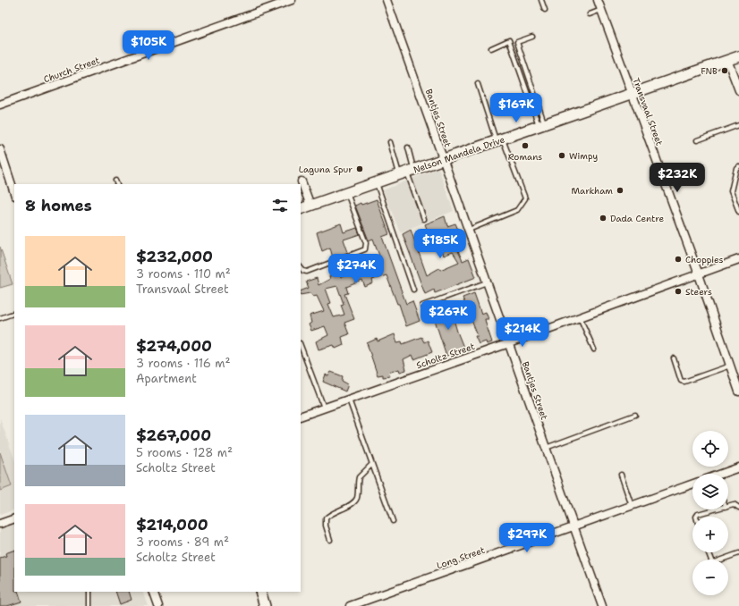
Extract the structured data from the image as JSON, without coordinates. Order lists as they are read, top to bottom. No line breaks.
{"streets":{"main road":["Nelson Mandela Drive"],"street":["Church Street","Transvaal Street","Bantjes Street","Scholtz Street","Long Street"]},"crossings":[["Transvaal Street","Nelson Mandela Drive"],["Transvaal Street","Scholtz Street"],["Bantjes Street","Nelson Mandela Drive"],["Bantjes Street","Scholtz Street"],["Bantjes Street","Long Street"]],"places":["FNB","Romans","Wimpy","Laguna Spur","Markham","Dada Centre","Choppies","Steers"],"page":{"price":["$105K","$167K","$232K","$185K","$274K","$267K","$214K","$297K"],"heading":"8 homes","list":[{"name":"$232,000","note":"3 rooms · 110 m² · Transvaal Street"},{"name":"$274,000","note":"3 rooms · 116 m² · Apartment"},{"name":"$267,000","note":"5 rooms · 128 m² · Scholtz Street"},{"name":"$214,000","note":"3 rooms · 89 m² · Scholtz Street"}],"map_buttons":["+","−"]}}
